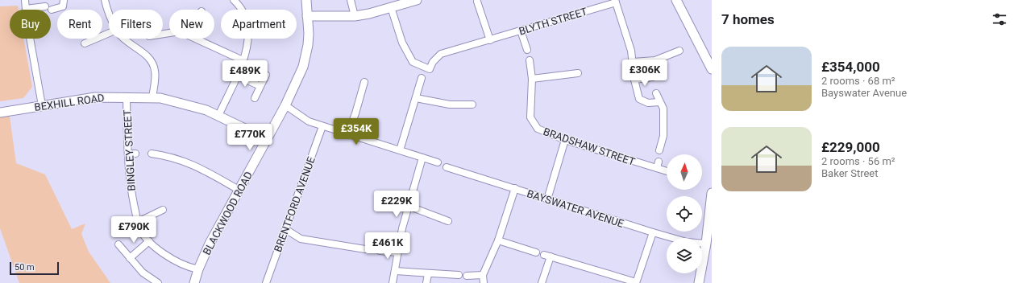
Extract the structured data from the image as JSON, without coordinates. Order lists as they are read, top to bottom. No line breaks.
{"streets":{"street":["BLYTH STREET","BEXHILL ROAD","BRADSHAW STREET","BINGLEY STREET","BRENTFORD AVENUE","BAYSWATER AVENUE","BLACKWOOD ROAD"]},"crossings":[["BEXHILL ROAD","BINGLEY STREET"],["BEXHILL ROAD","BLACKWOOD ROAD"],["BINGLEY STREET","BLACKWOOD ROAD"]],"scale_bar":"50 m","north":"top","page":{"heading":"7 homes","chip":["Buy","Rent","Filters","New","Apartment"],"list":[{"name":"£354,000","note":"2 rooms · 68 m² · Bayswater Avenue"},{"name":"£229,000","note":"2 rooms · 56 m² · Baker Street"}],"price":["£306K","£489K","£354K","£770K","£229K","£790K","£461K"],"scale":"50 m"}}
